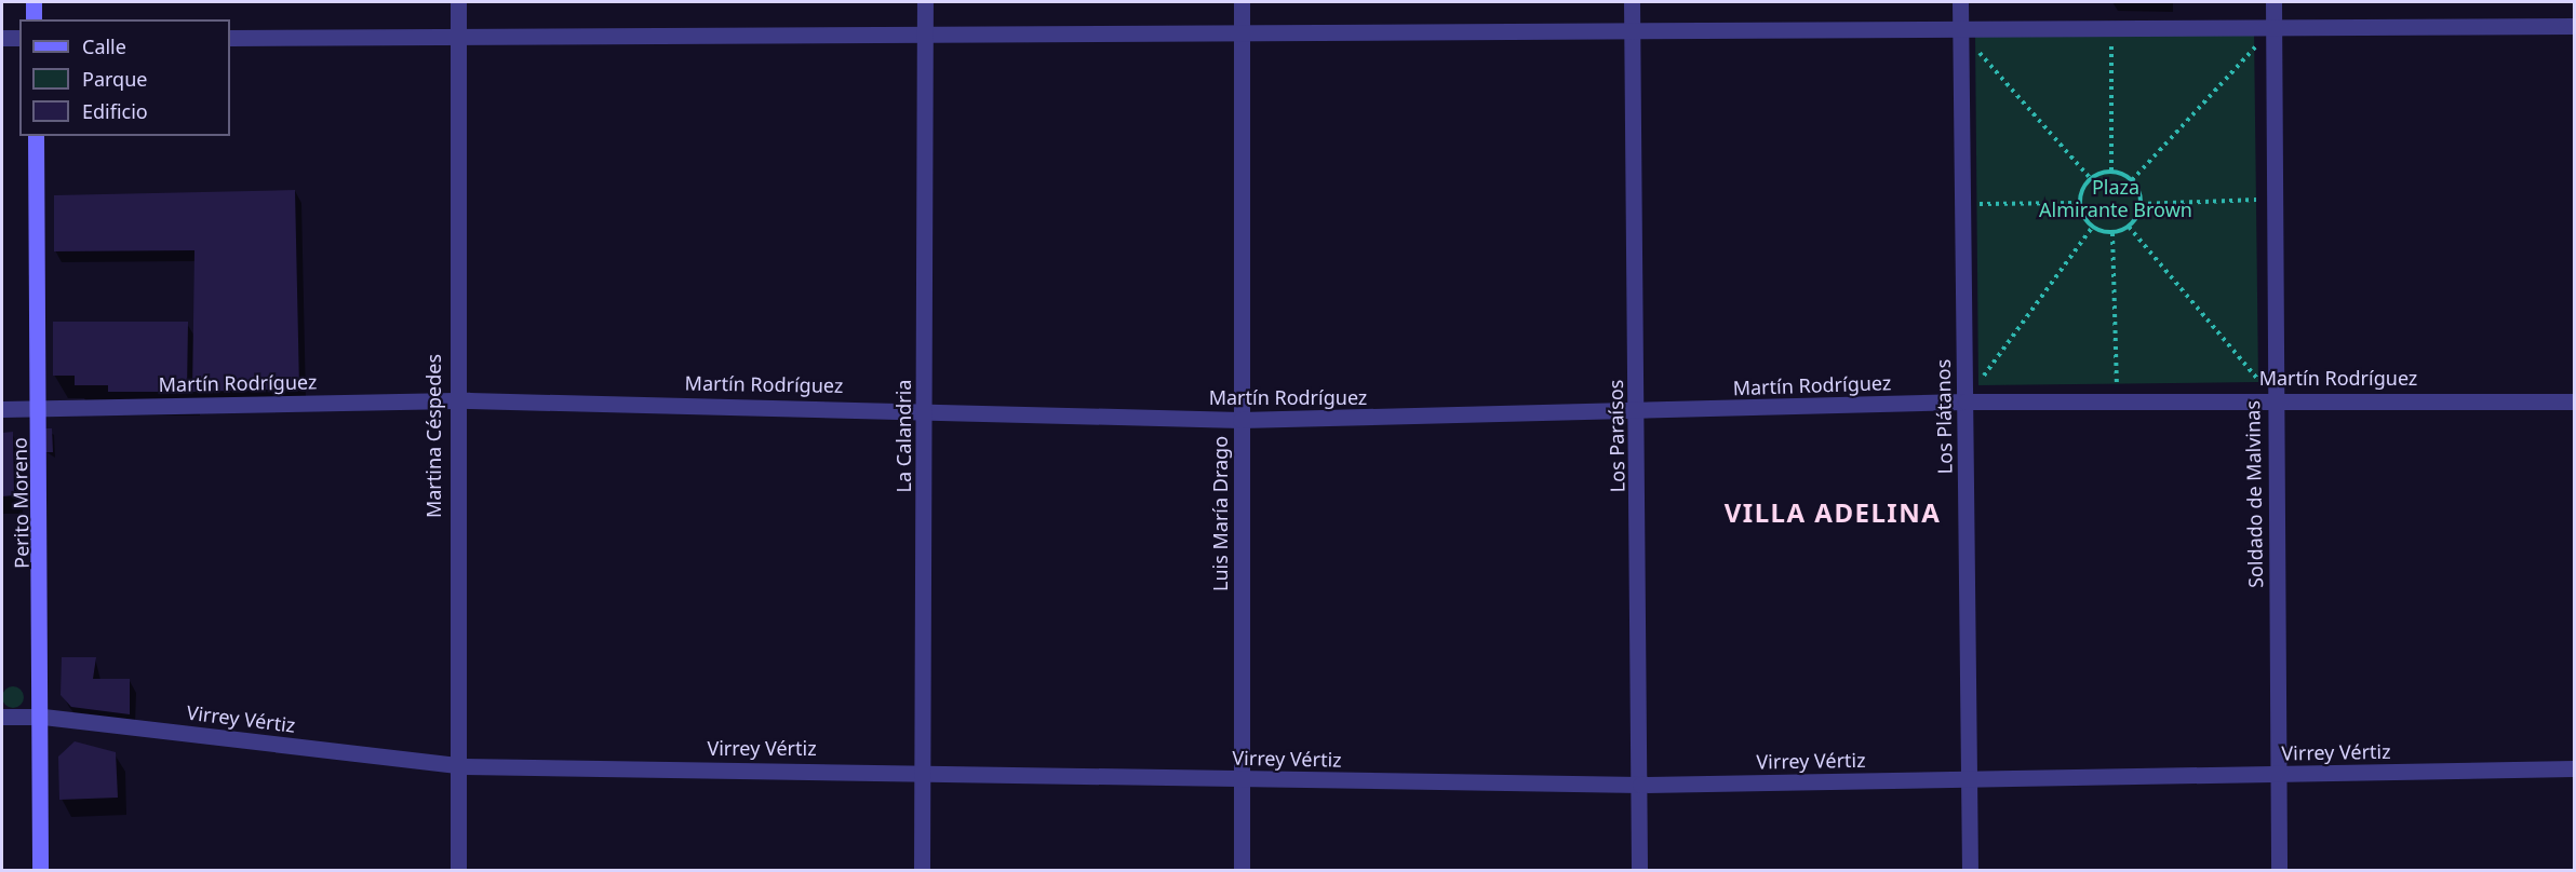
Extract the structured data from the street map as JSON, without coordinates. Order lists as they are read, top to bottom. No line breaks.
{"streets":{"street":["Martín Rodríguez","Los Plátanos","Martina Céspedes","La Calandria","Los Paraísos","Soldado de Malvinas","Perito Moreno","Luis María Drago","Virrey Vértiz"]},"crossings":[["Martín Rodríguez","Los Plátanos"],["Martín Rodríguez","Martina Céspedes"],["Martín Rodríguez","La Calandria"],["Martín Rodríguez","Los Paraísos"],["Martín Rodríguez","Soldado de Malvinas"],["Martín Rodríguez","Perito Moreno"],["Martín Rodríguez","Luis María Drago"],["Los Plátanos","Virrey Vértiz"],["Martina Céspedes","Virrey Vértiz"],["La Calandria","Virrey Vértiz"],["Los Paraísos","Virrey Vértiz"],["Soldado de Malvinas","Virrey Vértiz"],["Perito Moreno","Virrey Vértiz"],["Luis María Drago","Virrey Vértiz"]],"districts":["VILLA ADELINA"],"parks":["Plaza Almirante Brown"],"legend":["Calle","Parque","Edificio"]}
